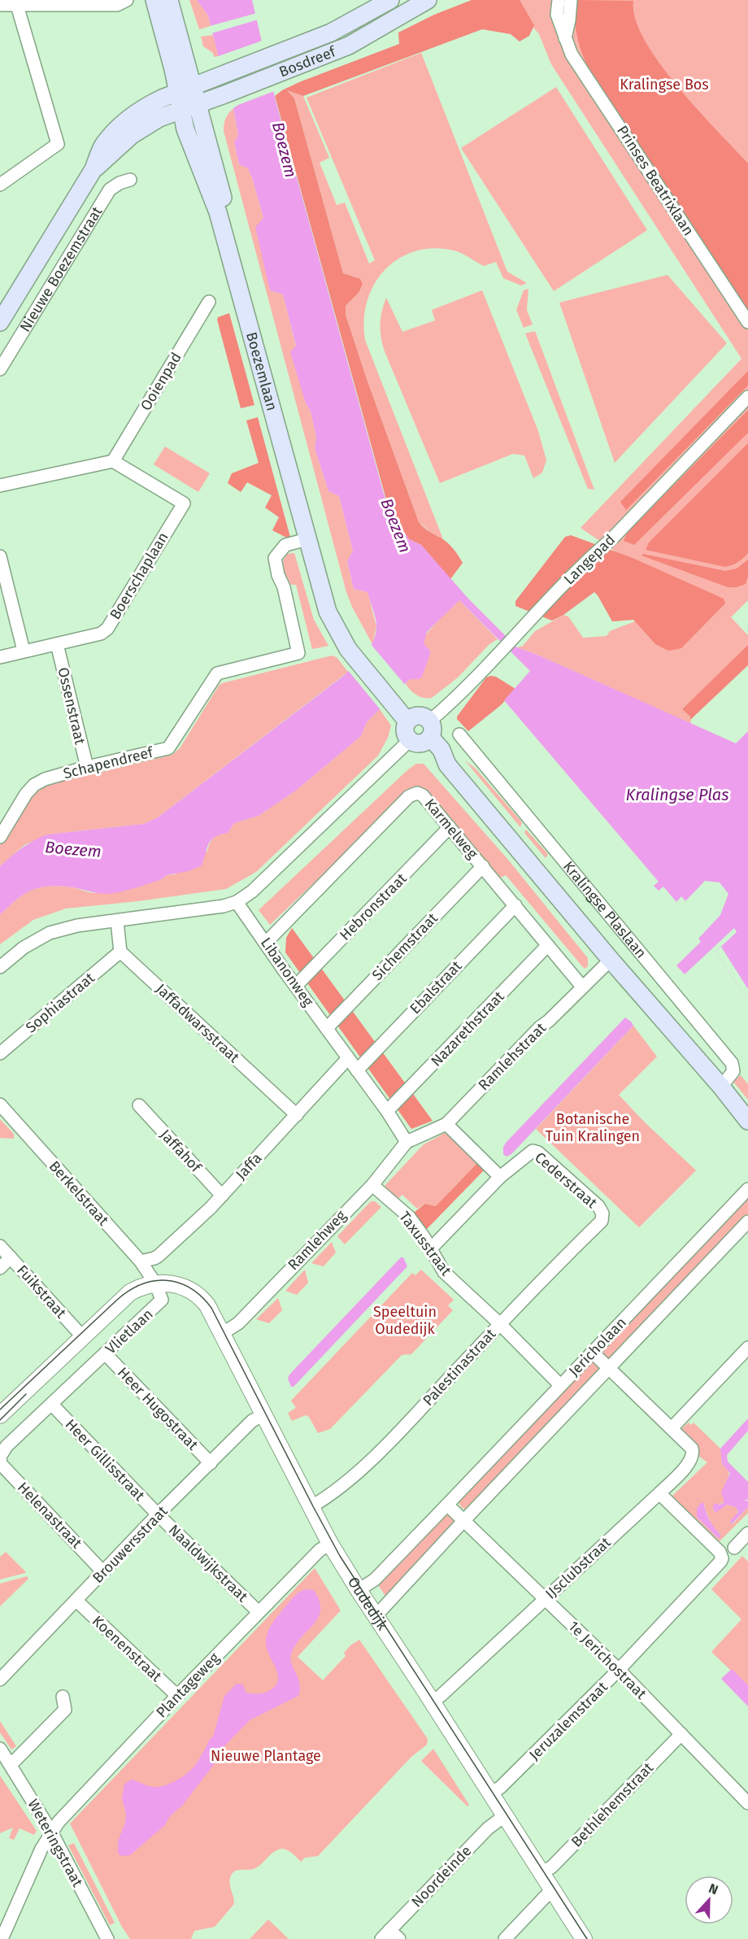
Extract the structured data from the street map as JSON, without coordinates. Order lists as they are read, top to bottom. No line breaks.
{"streets":{"main road":["Bosdreef","Nieuwe Boezemstraat","Boezemlaan","Kralingse Plaslaan"],"street":["Prinses Beatrixlaan","Ooienpad","Langepad","Boerschaplaan","Ossenstraat","Schapendreef","Karmelweg","Hebronstraat","Sichemstraat","Libanonweg","Ebalstraat","Sophiastraat","Jaffadwarsstraat","Nazarethstraat","Ramlehstraat","Jaffahof","Jaffa","Cederstraat","Berkelstraat","Ramlehweg","Taxusstraat","Fuikstraat","Vlietlaan","Jericholaan","Palestinastraat","Heer Hugostraat","Heer Gillisstraat","Helenastraat","Brouwersstraat","Naaldwijkstraat","IJsclubstraat","Oudedijk","Koenenstraat","1e Jerichostraat","Plantageweg","Jeruzalemstraat","Bethlehemstraat","Weteringstraat","Noordeinde"]},"crossings":[["Bosdreef","Nieuwe Boezemstraat"],["Bosdreef","Boezemlaan"],["Nieuwe Boezemstraat","Boezemlaan"],["Boezemlaan","Langepad"],["Boezemlaan","Schapendreef"],["Boezemlaan","Kralingse Plaslaan"],["Ooienpad","Boerschaplaan"],["Langepad","Kralingse Plaslaan"],["Boerschaplaan","Ossenstraat"],["Ossenstraat","Schapendreef"],["Karmelweg","Hebronstraat"],["Karmelweg","Sichemstraat"],["Karmelweg","Libanonweg"],["Karmelweg","Ebalstraat"],["Karmelweg","Nazarethstraat"],["Karmelweg","Ramlehstraat"],["Hebronstraat","Libanonweg"],["Kralingse Plaslaan","Ramlehstraat"],["Sichemstraat","Libanonweg"],["Libanonweg","Ebalstraat"],["Libanonweg","Nazarethstraat"],["Libanonweg","Ramlehstraat"],["Libanonweg","Jaffa"],["Libanonweg","Ramlehweg"],["Sophiastraat","Jaffadwarsstraat"],["Jaffadwarsstraat","Jaffa"],["Ramlehstraat","Ramlehweg"],["Jaffahof","Jaffa"],["Jaffa","Berkelstraat"],["Cederstraat","Palestinastraat"],["Berkelstraat","Vlietlaan"],["Berkelstraat","Oudedijk"],["Ramlehweg","Taxusstraat"],["Ramlehweg","Oudedijk"],["Taxusstraat","Jericholaan"],["Taxusstraat","Palestinastraat"],["Fuikstraat","Vlietlaan"],["Vlietlaan","Heer Hugostraat"],["Vlietlaan","Heer Gillisstraat"],["Vlietlaan","Helenastraat"],["Vlietlaan","Oudedijk"],["Jericholaan","Oudedijk"],["Jericholaan","1e Jerichostraat"],["Palestinastraat","Oudedijk"],["Heer Hugostraat","Brouwersstraat"],["Heer Gillisstraat","Brouwersstraat"],["Heer Gillisstraat","Naaldwijkstraat"],["Helenastraat","Brouwersstraat"],["Brouwersstraat","Naaldwijkstraat"],["Brouwersstraat","Oudedijk"],["Brouwersstraat","Koenenstraat"],["Naaldwijkstraat","Plantageweg"],["IJsclubstraat","Oudedijk"],["IJsclubstraat","1e Jerichostraat"],["IJsclubstraat","Jeruzalemstraat"],["Oudedijk","Plantageweg"],["Oudedijk","Jeruzalemstraat"],["Oudedijk","Bethlehemstraat"],["Oudedijk","Noordeinde"],["Koenenstraat","Plantageweg"],["1e Jerichostraat","Jeruzalemstraat"],["1e Jerichostraat","Bethlehemstraat"],["Plantageweg","Weteringstraat"]],"water":["Boezem","Kralingse Plas"],"parks":["Kralingse Bos","Botanische Tuin Kralingen","Speeltuin Oudedijk","Nieuwe Plantage"],"north":"top"}
